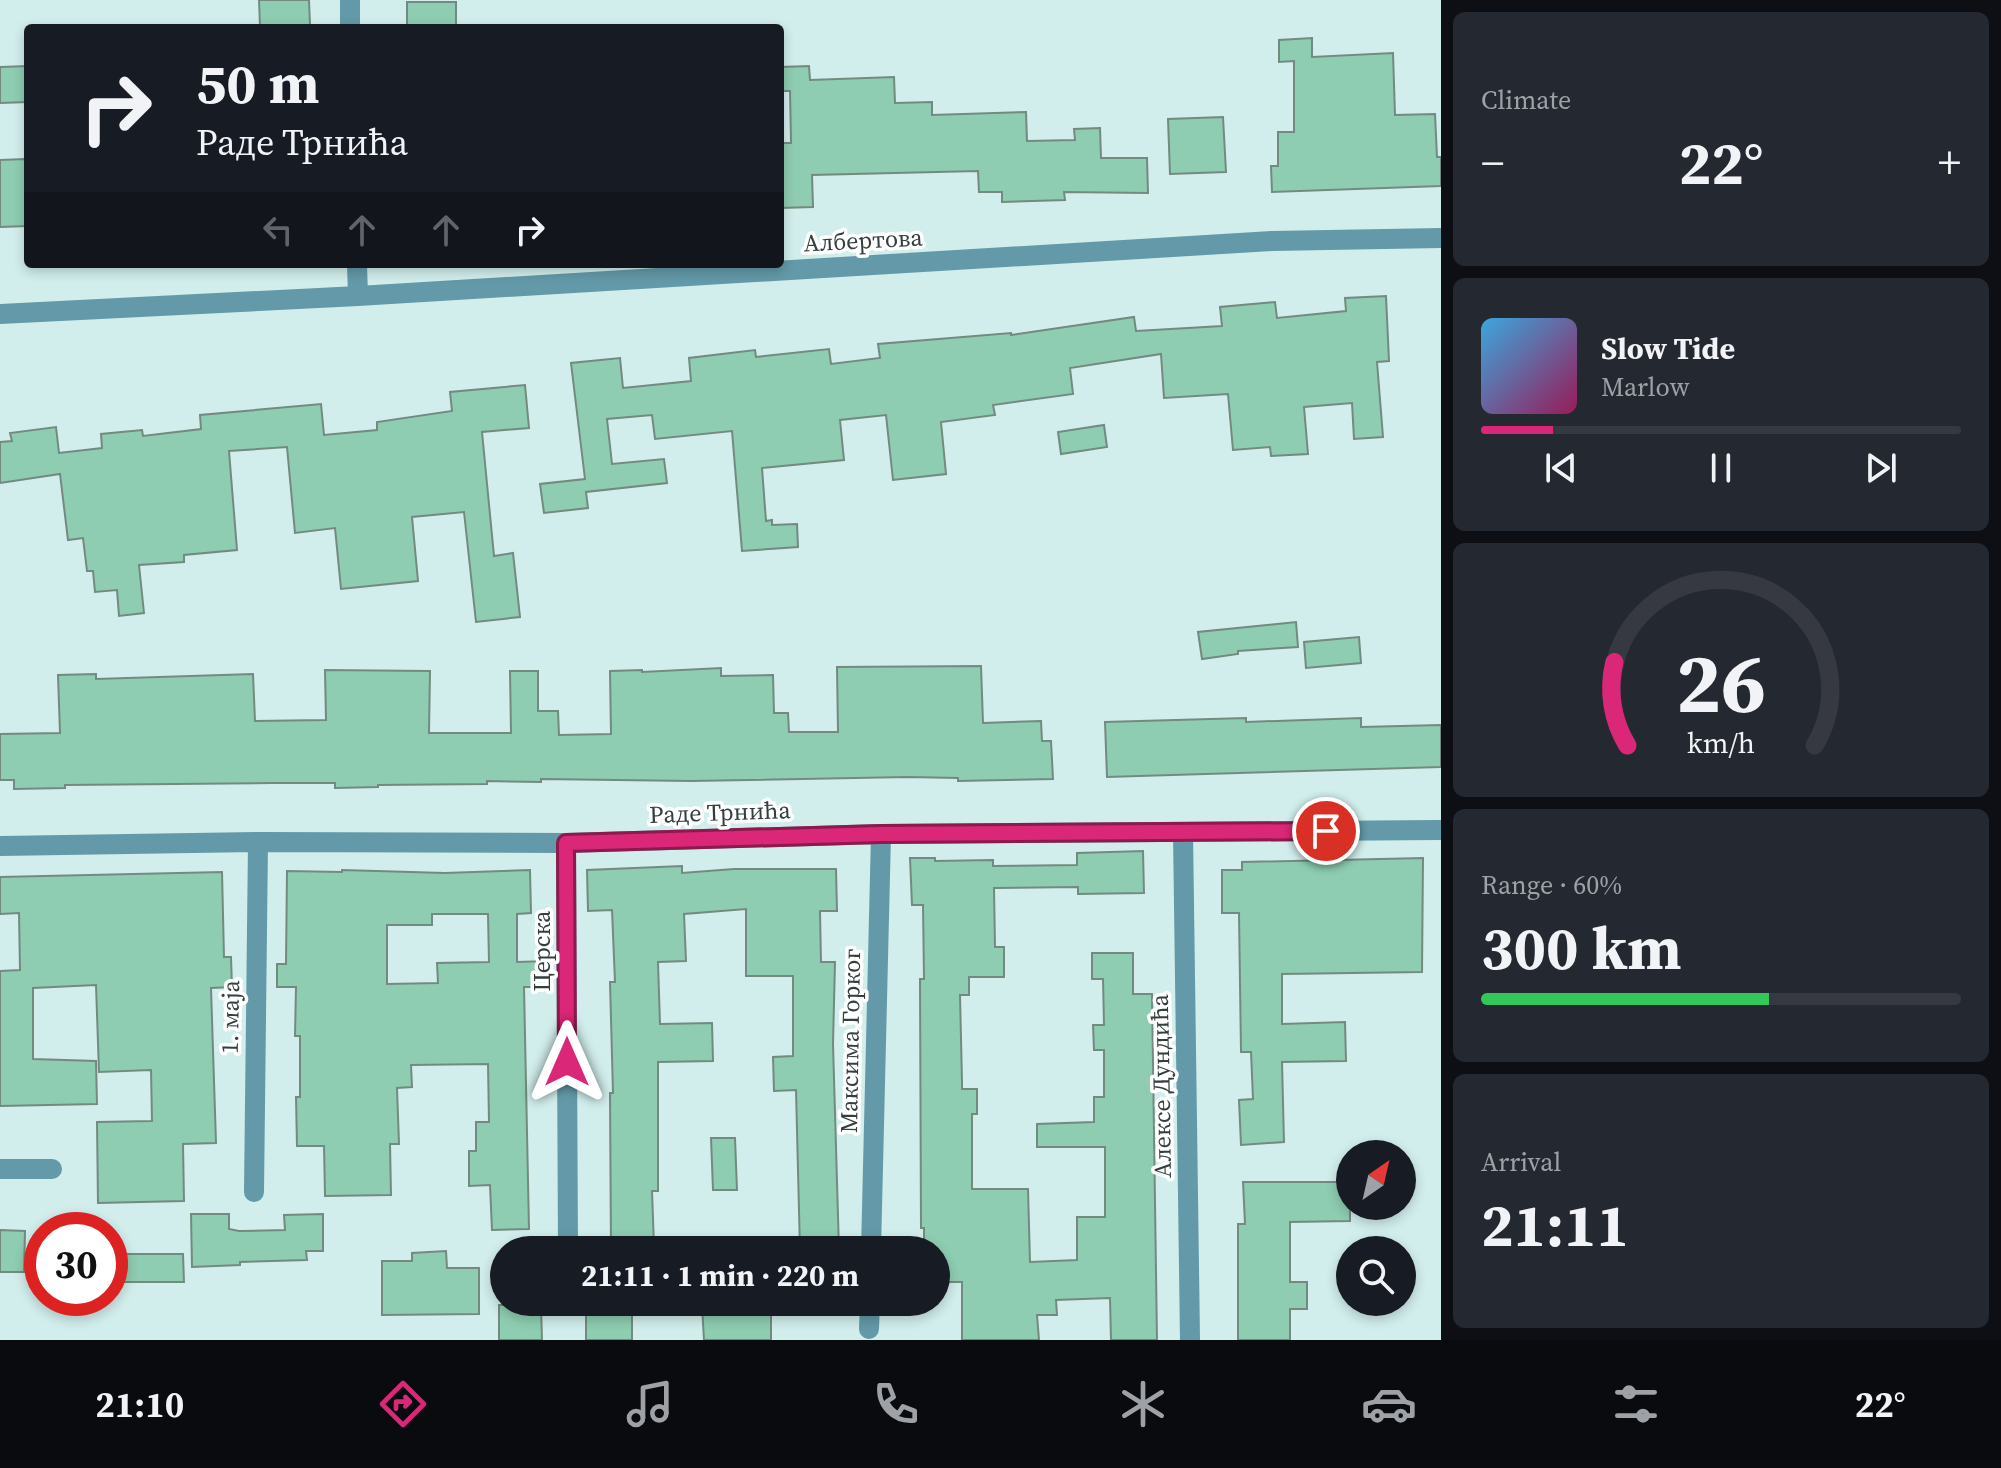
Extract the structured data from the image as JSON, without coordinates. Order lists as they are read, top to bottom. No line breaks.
{"streets":{"street":["Албертова","Раде Трнића","Церска","1. маја","Максима Горког","Алексе Дундића"]},"crossings":[["Раде Трнића","Церска"],["Раде Трнића","1. маја"],["Раде Трнића","Максима Горког"],["Раде Трнића","Алексе Дундића"]],"north":"top right","page":{"tile":["Climate",["Range · 60%","300 km"],["Arrival","21:11"]],"turn":["50 m","Раде Трнића"],"heat":["−","22°","+"],"song":["Slow Tide","Marlow"],"limit":"30","trip":"21:11 · 1 min · 220 m","tabs":["21:10","22°"],"gauge":["26","km/h"]}}
